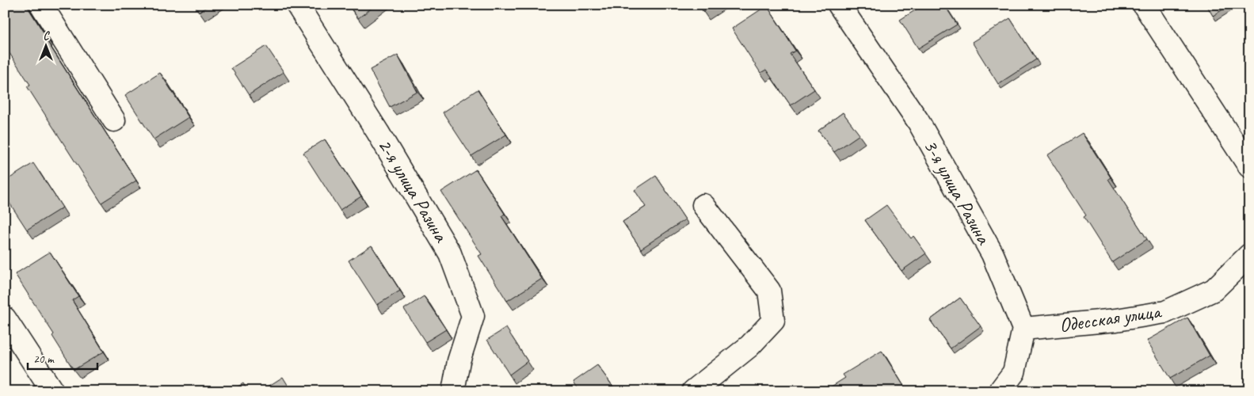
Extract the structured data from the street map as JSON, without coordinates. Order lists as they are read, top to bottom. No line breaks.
{"streets":{"street":["2-я улица Разина","3-я улица Разина","Одесская улица"]},"crossings":[["3-я улица Разина","Одесская улица"]],"scale_bar":"20 m","north":"top"}
